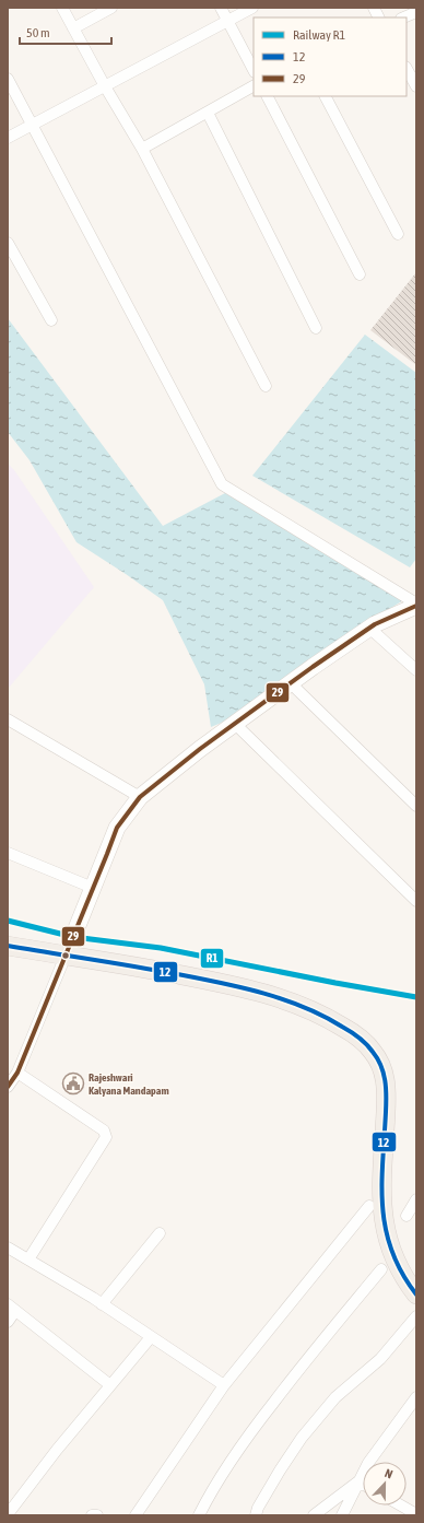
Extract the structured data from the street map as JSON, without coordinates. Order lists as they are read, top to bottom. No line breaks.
{"places":{"public building":["Rajeshwari Kalyana Mandapam"]},"lines":["transit line 29","rail line R1","transit line 12"],"legend":["Railway R1","12","29"],"scale_bar":"50 m","north":"top"}
